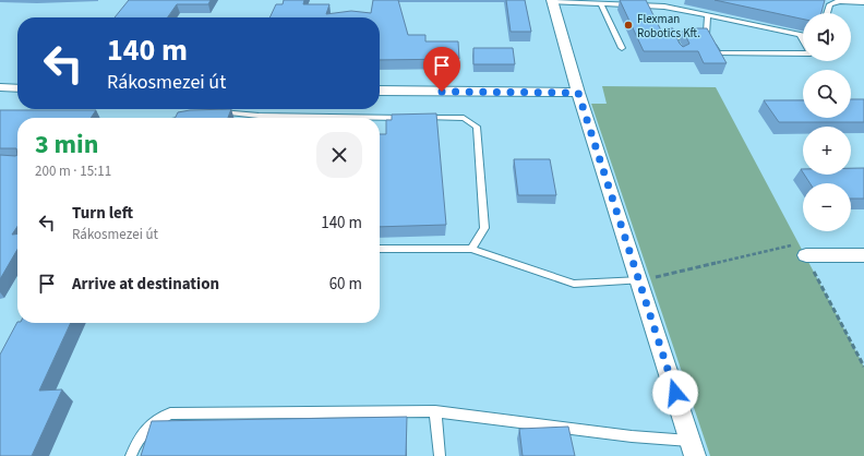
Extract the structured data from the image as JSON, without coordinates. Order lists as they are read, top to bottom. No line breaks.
{"places":["Flexman Robotics Kft."],"page":{"map_buttons":["+","−"],"turn":["140 m","Rákosmezei út"],"heading":["3 min","200 m · 15:11"],"list":[{"name":"Turn left","note":"Rákosmezei út","value":"140 m"},{"name":"Arrive at destination","value":"60 m"}]}}
